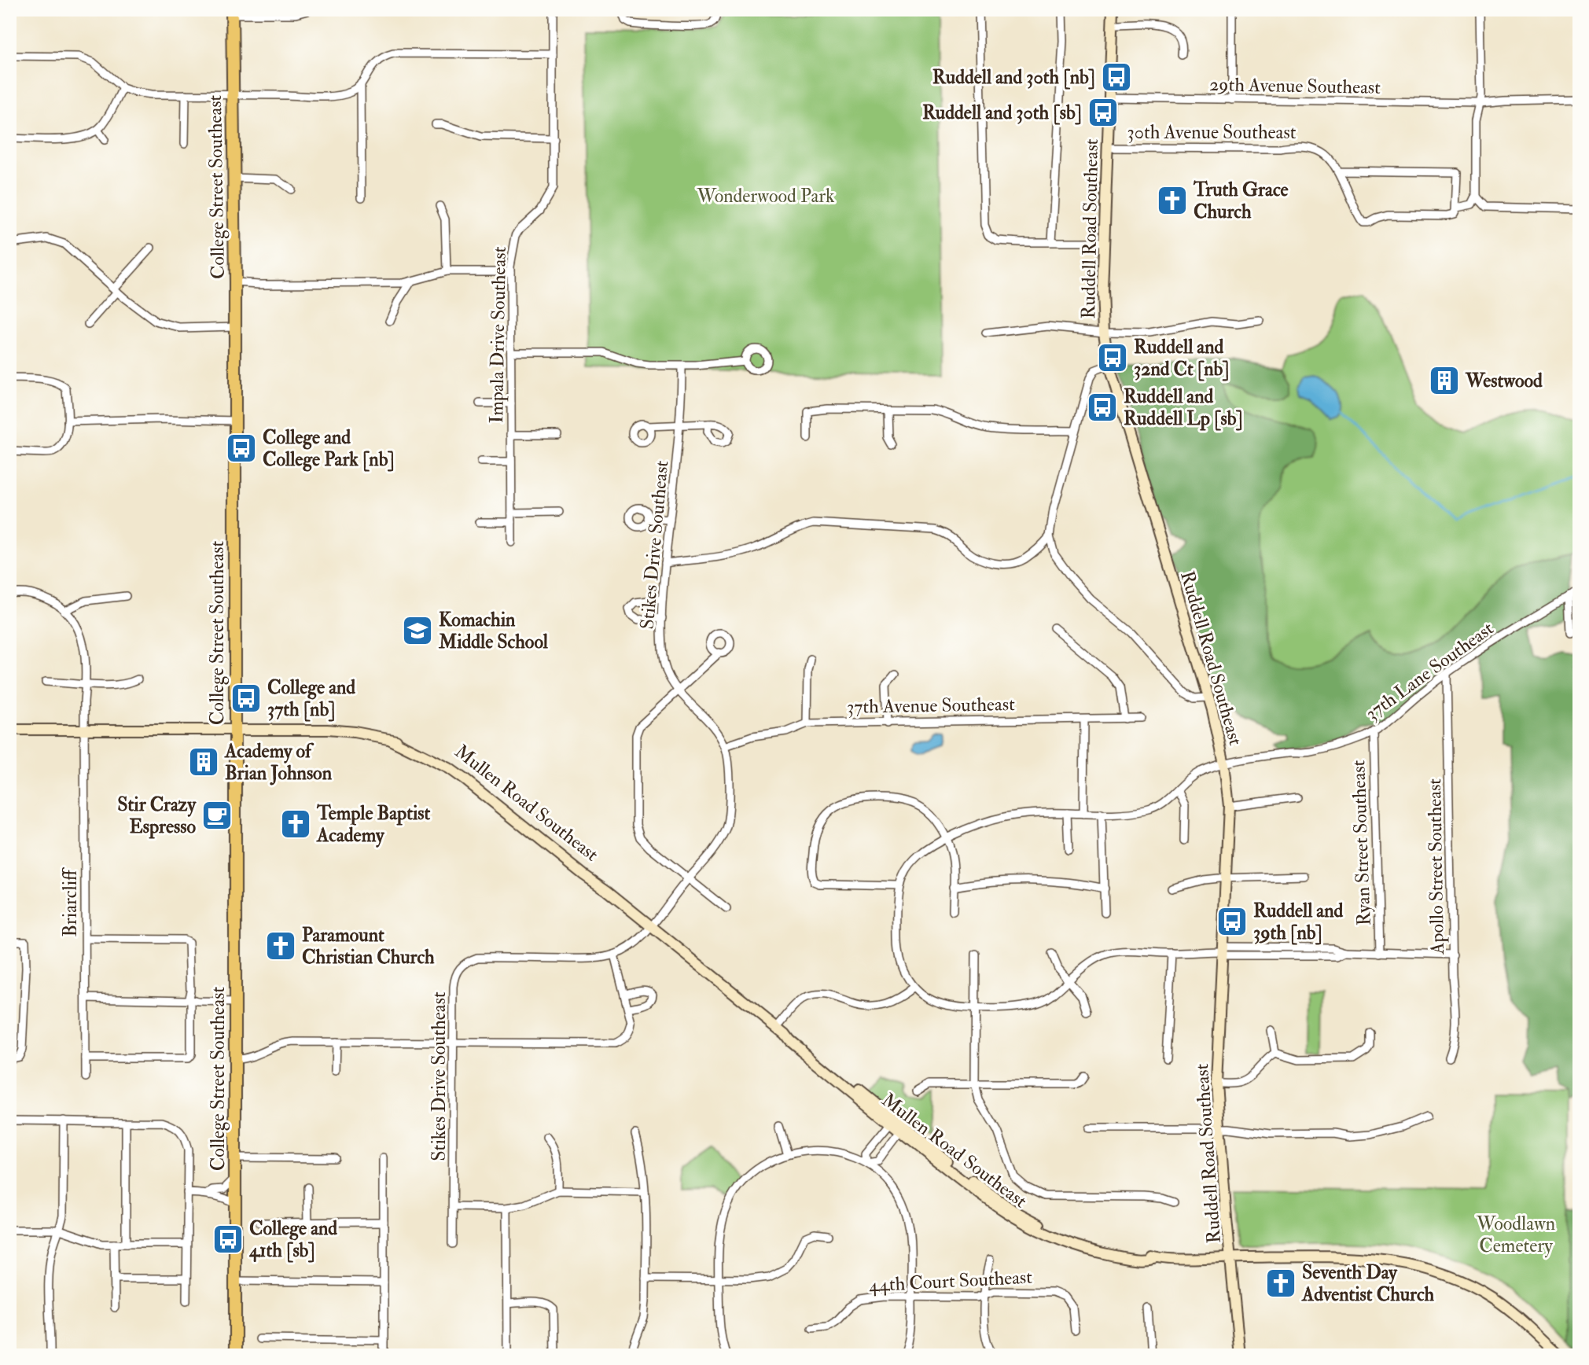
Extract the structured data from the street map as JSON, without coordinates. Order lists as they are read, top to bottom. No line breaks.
{"streets":{"main road":["College Street Southeast"],"street":["29th Avenue Southeast","30th Avenue Southeast","Ruddell Road Southeast","Impala Drive Southeast","Stikes Drive Southeast","37th Lane Southeast","37th Avenue Southeast","Mullen Road Southeast","Ryan Street Southeast","Apollo Street Southeast","Briarcliff","44th Court Southeast"]},"crossings":[["29th Avenue Southeast","Ruddell Road Southeast"],["30th Avenue Southeast","Ruddell Road Southeast"],["College Street Southeast","Mullen Road Southeast"],["Ruddell Road Southeast","37th Lane Southeast"],["Ruddell Road Southeast","Mullen Road Southeast"],["Stikes Drive Southeast","37th Avenue Southeast"],["Stikes Drive Southeast","Mullen Road Southeast"],["37th Lane Southeast","Ryan Street Southeast"],["37th Lane Southeast","Apollo Street Southeast"]],"parks":["Wonderwood Park","Woodlawn Cemetery"],"places":{"bus stop":["Ruddell and 30th [nb]","Ruddell and 30th [sb]","Ruddell and 32nd Ct [nb]","Ruddell and Ruddell Lp [sb]","College and College Park [nb]","College and 37th [nb]","Ruddell and 39th [nb]","College and 41th [sb]"],"church":["Truth Grace Church","Temple Baptist Academy","Paramount Christian Church","Seventh Day Adventist Church"],"building":["Westwood","Academy of Brian Johnson"],"school or university":["Komachin Middle School"],"cafe":["Stir Crazy Espresso"]}}
